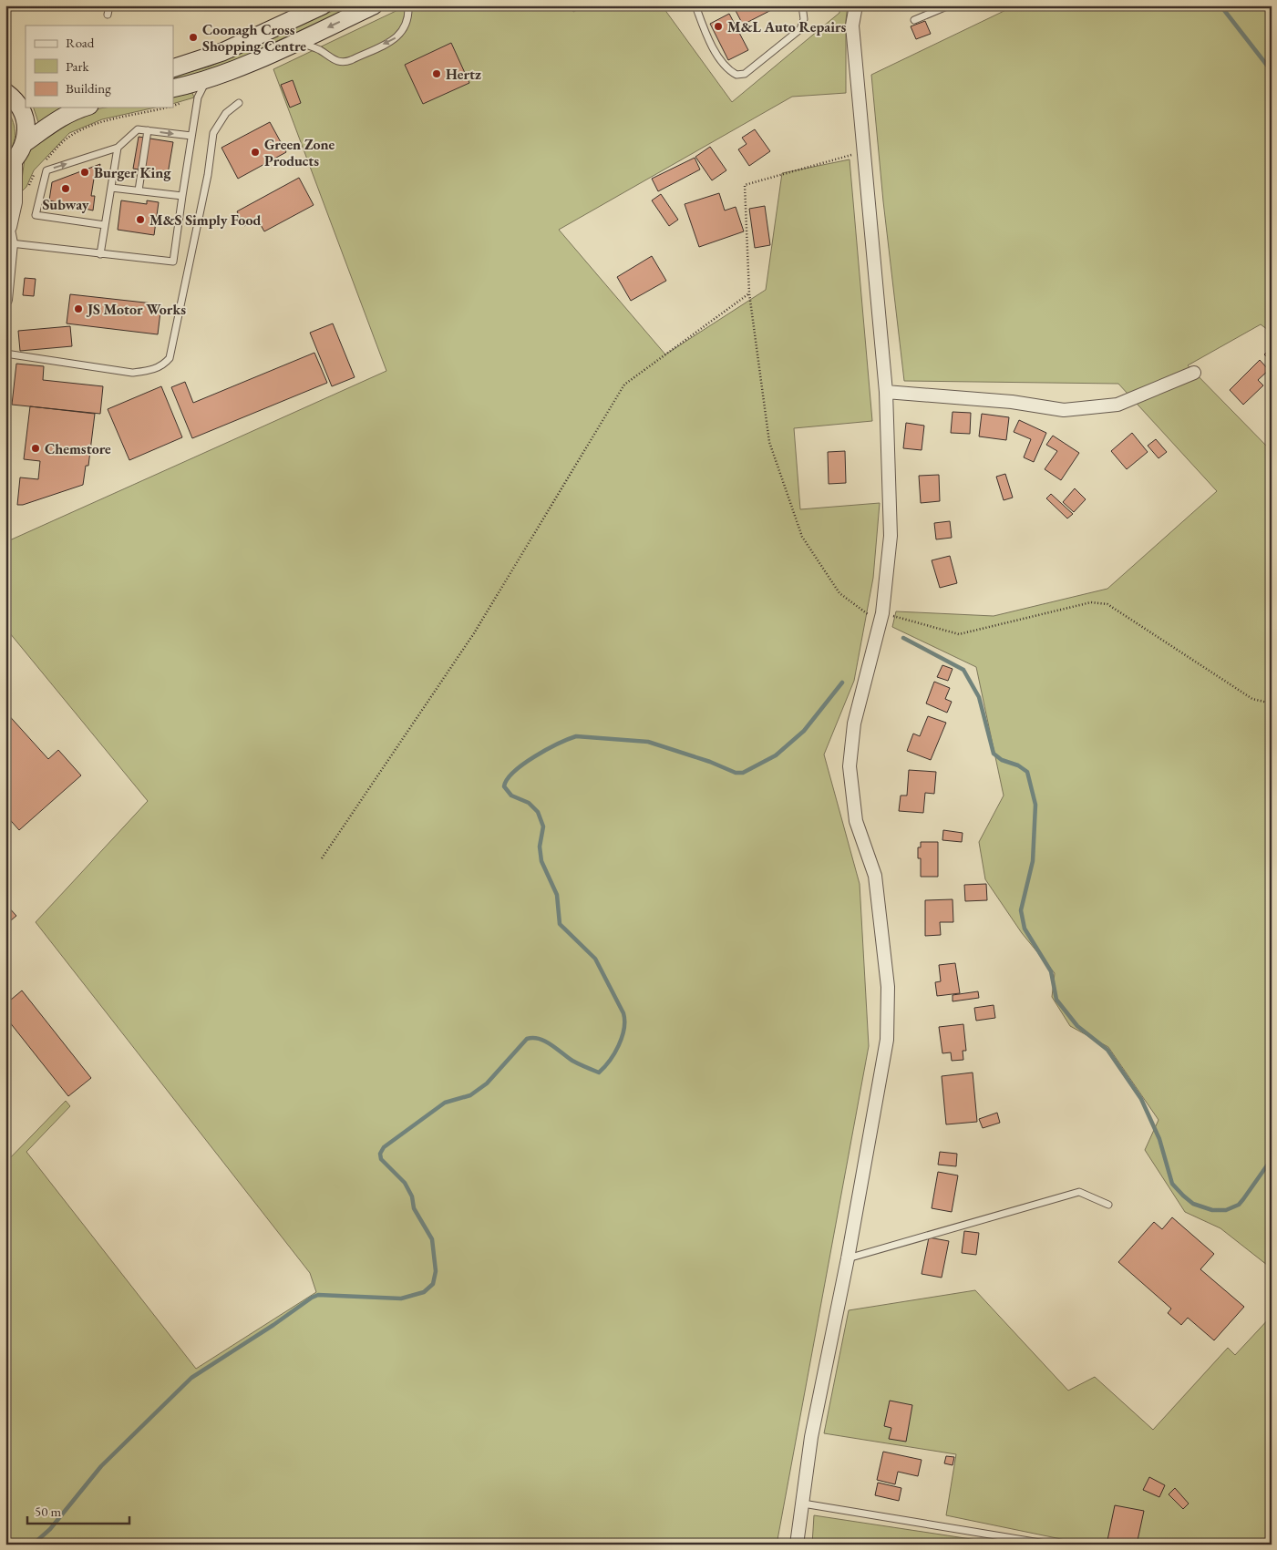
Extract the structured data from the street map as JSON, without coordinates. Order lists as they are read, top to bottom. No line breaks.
{"places":["M&L Auto Repairs","Coonagh Cross Shopping Centre","Hertz","Green Zone Products","Burger King","Subway","M&S Simply Food","JS Motor Works","Chemstore"],"legend":["Road","Park","Building"],"scale_bar":"50 m"}
